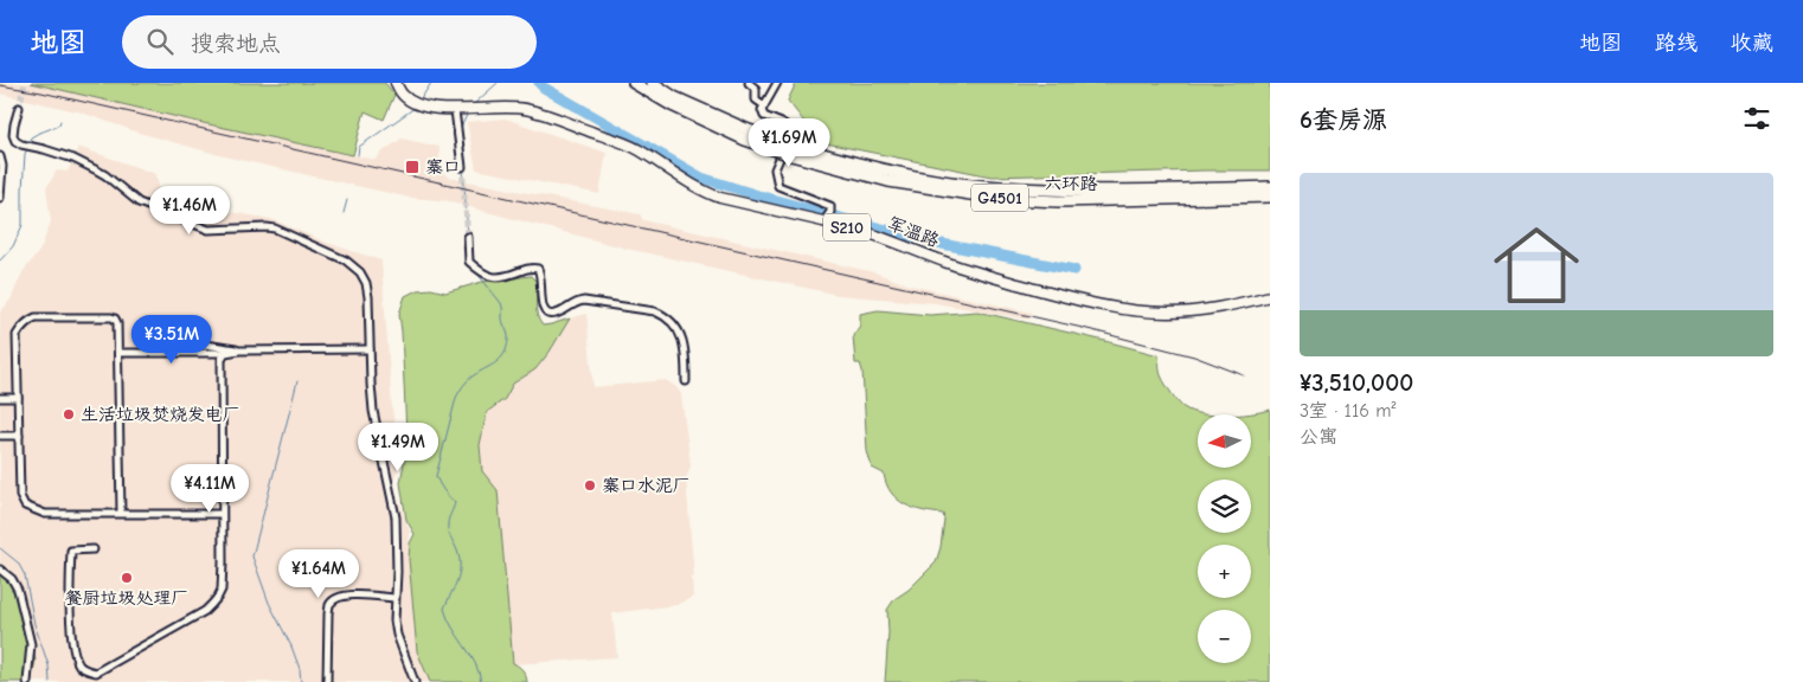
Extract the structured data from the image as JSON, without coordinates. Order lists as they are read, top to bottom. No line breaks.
{"streets":{"highway":["六环路","G4501"],"main road":["S210","军温路"]},"crossings":[["六环路","G4501"],["S210","军温路"]],"places":{"transit":["寨口"],"other":["生活垃圾焚烧发电厂","寨口水泥厂","餐厨垃圾处理厂"]},"north":"left","page":{"header":"地图","search":"搜索地点","nav":["地图","路线","收藏"],"heading":"6套房源","price":["¥1.69M","¥1.46M","¥3.51M","¥1.49M","¥4.11M","¥1.64M"],"list":[{"name":"¥3,510,000","note":"3室 · 116 m² · 公寓"}],"map_buttons":["+","−"]}}
